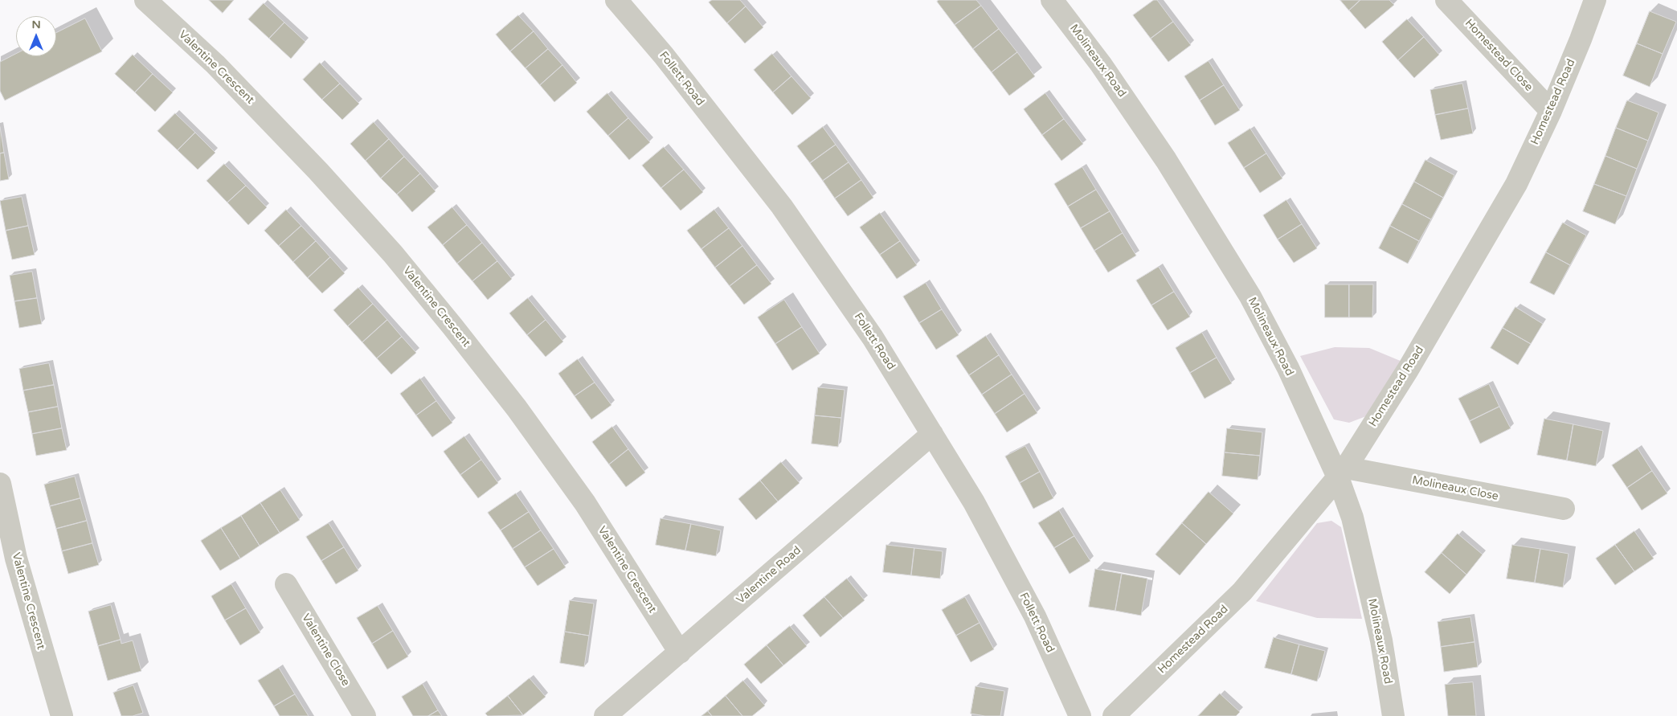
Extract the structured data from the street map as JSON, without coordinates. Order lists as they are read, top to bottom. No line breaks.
{"streets":{"street":["Homestead Close","Molineaux Road","Valentine Crescent","Follett Road","Homestead Road","Molineaux Close","Valentine Road","Valentine Close"]},"crossings":[["Homestead Close","Homestead Road"],["Molineaux Road","Homestead Road"],["Molineaux Road","Molineaux Close"],["Valentine Crescent","Valentine Road"],["Follett Road","Valentine Road"],["Homestead Road","Molineaux Close"]],"north":"top"}
